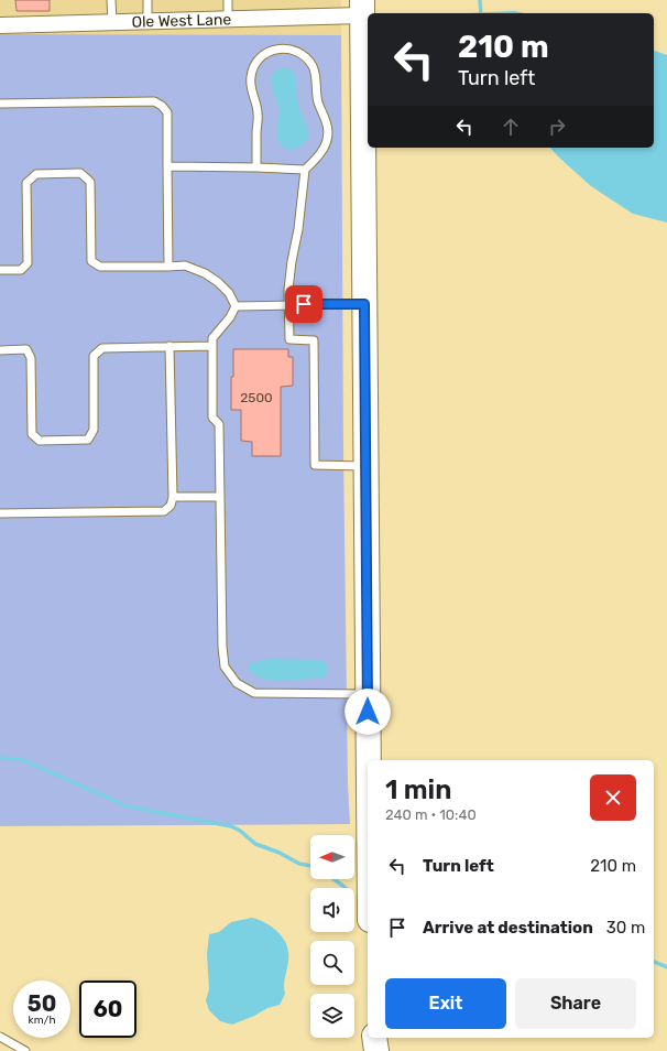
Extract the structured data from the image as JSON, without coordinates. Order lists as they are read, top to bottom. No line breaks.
{"streets":{"street":["Ole West Lane"]},"house_numbers":["2500"],"north":"left","page":{"turn":["210 m","Turn left"],"heading":["1 min","240 m · 10:40"],"list":[{"name":"Turn left","value":"210 m"},{"name":"Arrive at destination","value":"30 m"}],"buttons":["Exit","Share"],"speed":"50 km/h","limit":"60"}}
